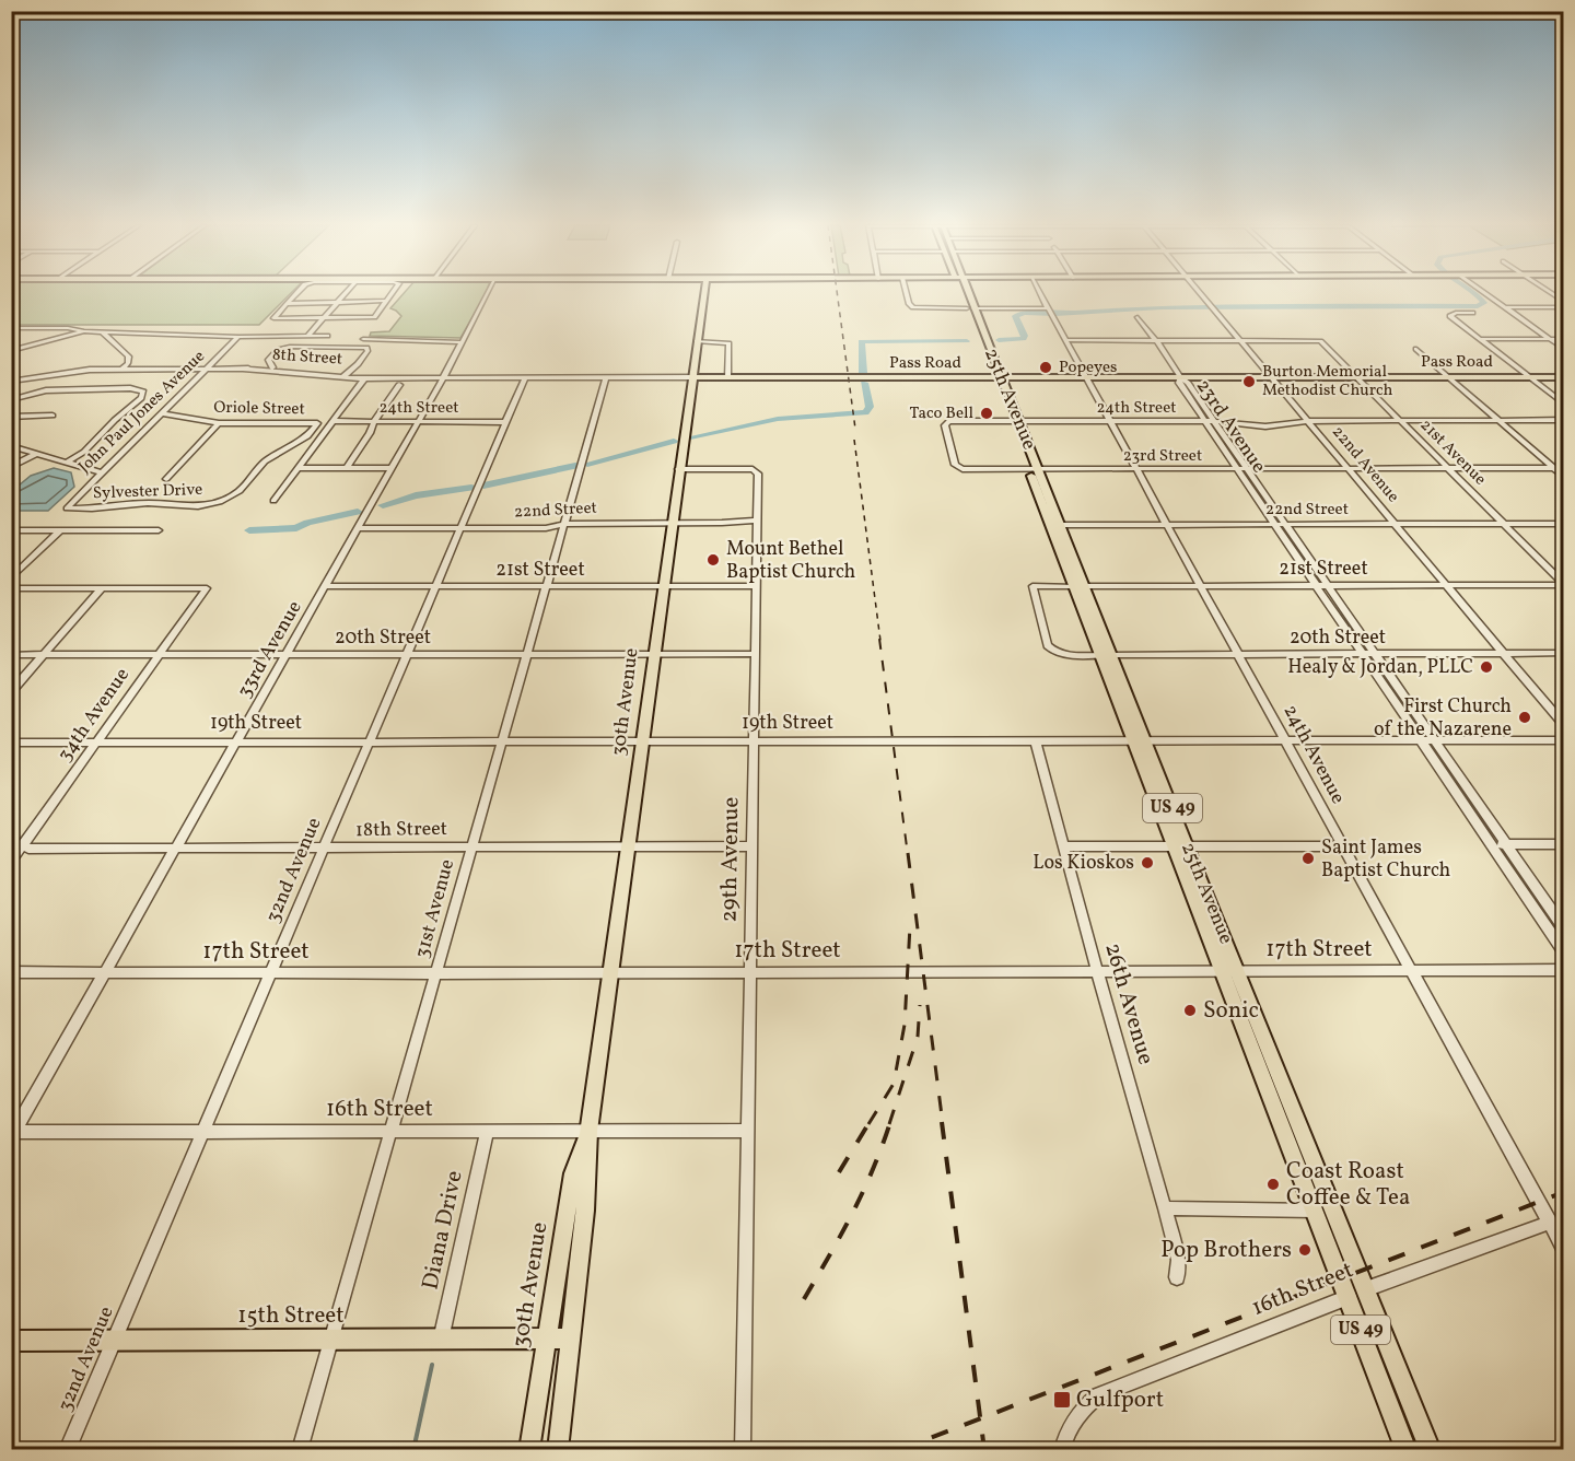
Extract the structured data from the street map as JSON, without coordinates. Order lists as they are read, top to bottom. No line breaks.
{"streets":{"main road":["Pass Road","25th Avenue","30th Avenue","US 49","15th Street"],"street":["8th Street","24th Street","Oriole Street","John Paul Jones Avenue","23rd Avenue","21st Avenue","23rd Street","22nd Avenue","Sylvester Drive","22nd Street","21st Street","20th Street","33rd Avenue","34th Avenue","19th Street","24th Avenue","18th Street","29th Avenue","32nd Avenue","31st Avenue","17th Street","26th Avenue","16th Street","Diana Drive"]},"crossings":[["8th Street","Pass Road"],["8th Street","John Paul Jones Avenue"],["Pass Road","25th Avenue"],["Pass Road","23rd Avenue"],["Pass Road","21st Avenue"],["Pass Road","22nd Avenue"],["Pass Road","33rd Avenue"],["Pass Road","30th Avenue"],["Pass Road","24th Avenue"],["Pass Road","32nd Avenue"],["Pass Road","31st Avenue"],["25th Avenue","24th Street"],["25th Avenue","23rd Street"],["25th Avenue","22nd Street"],["25th Avenue","21st Street"],["25th Avenue","20th Street"],["25th Avenue","19th Street"],["25th Avenue","17th Street"],["25th Avenue","16th Street"],["24th Street","23rd Avenue"],["24th Street","21st Avenue"],["24th Street","23rd Street"],["24th Street","22nd Avenue"],["24th Street","33rd Avenue"],["24th Street","24th Avenue"],["24th Street","32nd Avenue"],["Oriole Street","John Paul Jones Avenue"],["Oriole Street","Sylvester Drive"],["John Paul Jones Avenue","Sylvester Drive"],["23rd Avenue","23rd Street"],["23rd Avenue","22nd Street"],["23rd Avenue","21st Street"],["23rd Avenue","20th Street"],["23rd Avenue","19th Street"],["21st Avenue","23rd Street"],["21st Avenue","22nd Avenue"],["21st Avenue","22nd Street"],["21st Avenue","21st Street"],["23rd Street","22nd Avenue"],["23rd Street","24th Avenue"],["22nd Avenue","22nd Street"],["22nd Avenue","21st Street"],["22nd Avenue","20th Street"],["22nd Street","33rd Avenue"],["22nd Street","30th Avenue"],["22nd Street","24th Avenue"],["22nd Street","29th Avenue"],["22nd Street","32nd Avenue"],["22nd Street","31st Avenue"],["21st Street","20th Street"],["21st Street","33rd Avenue"],["21st Street","30th Avenue"],["21st Street","24th Avenue"],["21st Street","29th Avenue"],["21st Street","32nd Avenue"],["21st Street","31st Avenue"],["20th Street","33rd Avenue"],["20th Street","30th Avenue"],["20th Street","34th Avenue"],["20th Street","24th Avenue"],["20th Street","29th Avenue"],["20th Street","32nd Avenue"],["20th Street","31st Avenue"],["33rd Avenue","19th Street"],["33rd Avenue","18th Street"],["33rd Avenue","17th Street"],["33rd Avenue","16th Street"],["30th Avenue","19th Street"],["30th Avenue","18th Street"],["30th Avenue","29th Avenue"],["30th Avenue","17th Street"],["30th Avenue","16th Street"],["30th Avenue","15th Street"],["34th Avenue","19th Street"],["34th Avenue","18th Street"],["19th Street","24th Avenue"],["19th Street","29th Avenue"],["19th Street","32nd Avenue"],["19th Street","31st Avenue"],["19th Street","26th Avenue"],["24th Avenue","17th Street"],["24th Avenue","16th Street"],["18th Street","29th Avenue"],["18th Street","32nd Avenue"],["18th Street","31st Avenue"],["29th Avenue","17th Street"],["29th Avenue","16th Street"],["32nd Avenue","17th Street"],["32nd Avenue","16th Street"],["32nd Avenue","15th Street"],["31st Avenue","17th Street"],["31st Avenue","16th Street"],["31st Avenue","15th Street"],["17th Street","26th Avenue"],["16th Street","Diana Drive"],["Diana Drive","15th Street"]],"places":{"other":["Popeyes","Burton Memorial Methodist Church","Taco Bell","Mount Bethel Baptist Church","Healy & Jordan, PLLC","First Church of the Nazarene","Saint James Baptist Church","Los Kioskos","Sonic","Coast Roast Coffee & Tea","Pop Brothers"],"transit":["Gulfport"]}}
